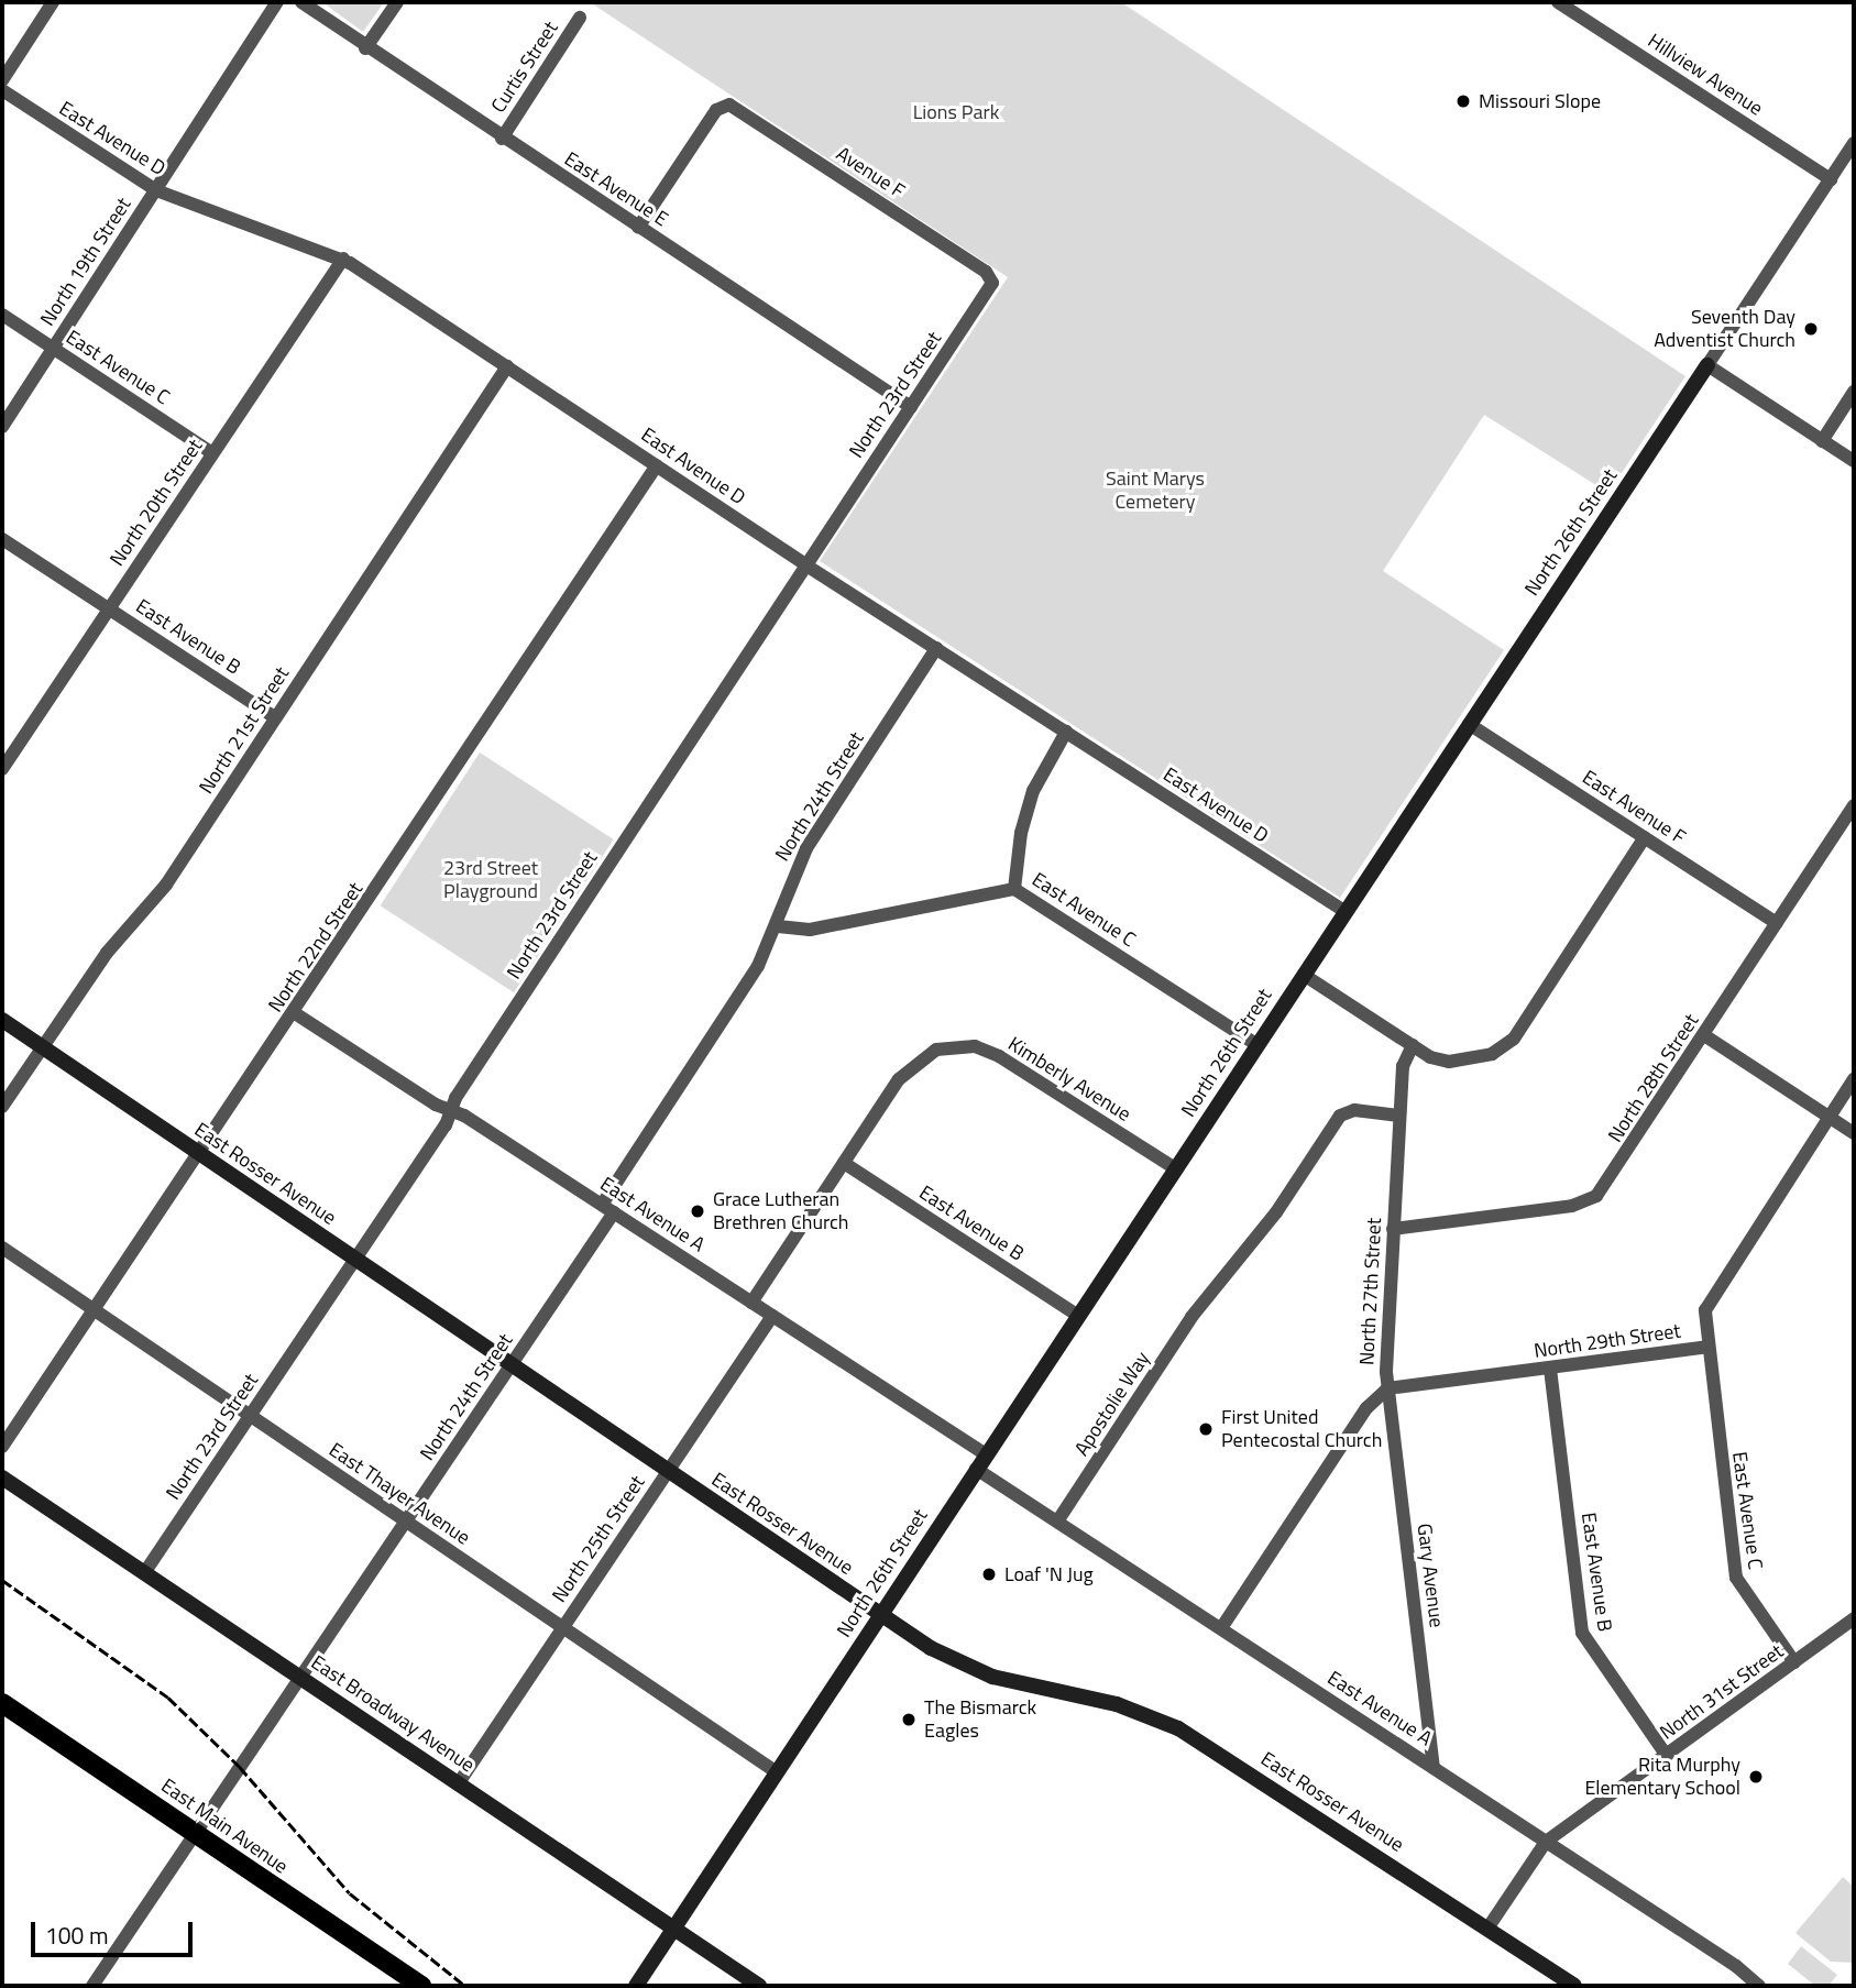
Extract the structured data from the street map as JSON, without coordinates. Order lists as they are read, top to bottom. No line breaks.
{"streets":{"main road":["East Main Avenue"],"street":["Curtis Street","Hillview Avenue","East Avenue D","Avenue F","East Avenue E","North 19th Street","East Avenue C","North 23rd Street","North 20th Street","North 26th Street","East Avenue B","North 21st Street","North 24th Street","East Avenue F","North 22nd Street","North 28th Street","Kimberly Avenue","East Rosser Avenue","East Avenue A","North 27th Street","North 29th Street","Apostolie Way","East Thayer Avenue","North 25th Street","Gary Avenue","North 31st Street","East Broadway Avenue"]},"crossings":[["Curtis Street","East Avenue E"],["Hillview Avenue","North 26th Street"],["East Avenue D","North 19th Street"],["East Avenue D","North 23rd Street"],["East Avenue D","North 20th Street"],["East Avenue D","North 26th Street"],["East Avenue D","North 21st Street"],["East Avenue D","North 24th Street"],["East Avenue D","North 22nd Street"],["Avenue F","East Avenue E"],["Avenue F","North 23rd Street"],["East Avenue E","North 23rd Street"],["North 19th Street","East Avenue C"],["East Avenue C","North 20th Street"],["East Avenue C","North 26th Street"],["East Avenue C","North 24th Street"],["East Avenue C","North 29th Street"],["East Avenue C","North 31st Street"],["North 23rd Street","East Rosser Avenue"],["North 23rd Street","East Avenue A"],["North 23rd Street","East Thayer Avenue"],["North 23rd Street","East Broadway Avenue"],["North 20th Street","East Avenue B"],["North 26th Street","East Avenue B"],["North 26th Street","East Avenue F"],["North 26th Street","Kimberly Avenue"],["North 26th Street","East Rosser Avenue"],["North 26th Street","East Avenue A"],["North 26th Street","East Thayer Avenue"],["North 26th Street","East Broadway Avenue"],["East Avenue B","North 21st Street"],["East Avenue B","Kimberly Avenue"],["East Avenue B","North 29th Street"],["East Avenue B","North 31st Street"],["North 21st Street","East Rosser Avenue"],["North 24th Street","East Rosser Avenue"],["North 24th Street","East Avenue A"],["North 24th Street","East Thayer Avenue"],["North 24th Street","East Broadway Avenue"],["North 24th Street","East Main Avenue"],["East Avenue F","North 28th Street"],["North 22nd Street","East Rosser Avenue"],["North 22nd Street","East Avenue A"],["North 22nd Street","East Thayer Avenue"],["North 28th Street","North 27th Street"],["East Rosser Avenue","North 25th Street"],["East Rosser Avenue","North 31st Street"],["East Avenue A","North 27th Street"],["East Avenue A","Apostolie Way"],["East Avenue A","North 25th Street"],["East Avenue A","Gary Avenue"],["East Avenue A","North 31st Street"],["North 27th Street","North 29th Street"],["North 27th Street","Apostolie Way"],["North 27th Street","Gary Avenue"],["North 29th Street","Gary Avenue"],["East Thayer Avenue","North 25th Street"],["North 25th Street","East Broadway Avenue"]],"parks":["Lions Park","Saint Marys Cemetery","23rd Street Playground"],"places":["Missouri Slope","Seventh Day Adventist Church","Grace Lutheran Brethren Church","First United Pentecostal Church","Loaf 'N Jug","The Bismarck Eagles","Rita Murphy Elementary School"],"scale_bar":"100 m"}
